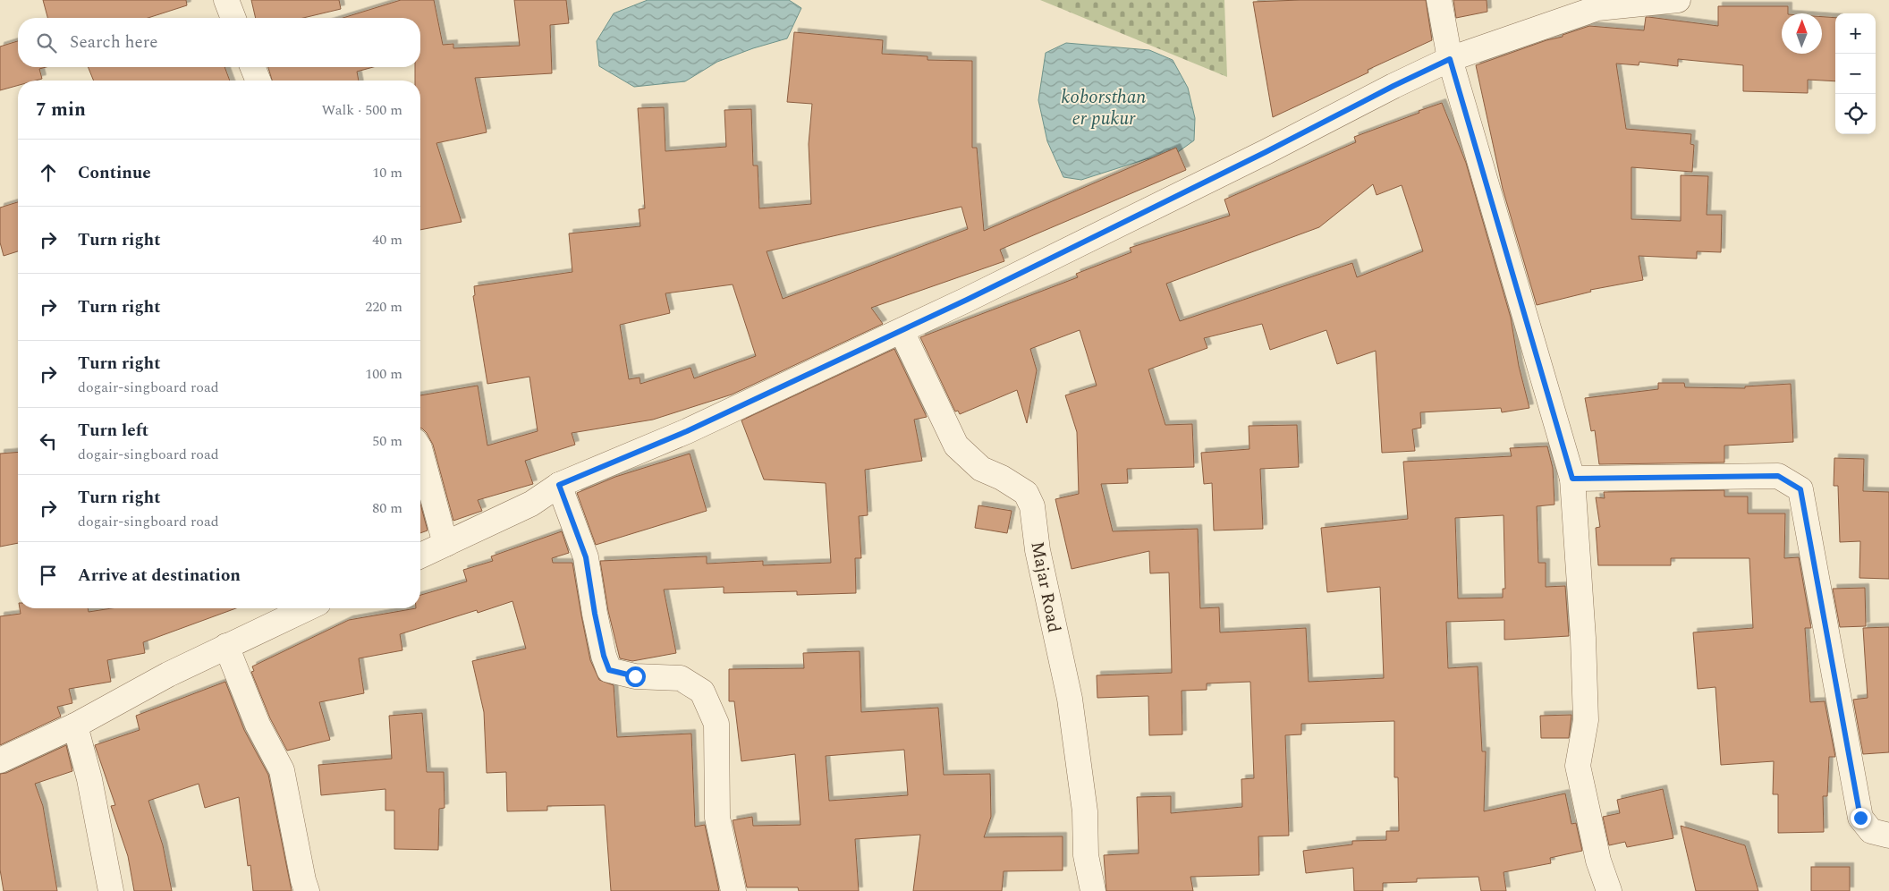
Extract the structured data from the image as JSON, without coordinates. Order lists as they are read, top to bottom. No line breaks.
{"streets":{"street":["Majar Road"]},"water":["koborsthan er pukur"],"north":"top","page":{"map_buttons":["+","−"],"search":"Search here","heading":["7 min","Walk · 500 m"],"list":[["Continue","10 m"],["Turn right","40 m"],["Turn right","220 m"],["Turn right","dogair-singboard road","100 m"],["Turn left","dogair-singboard road","50 m"],["Turn right","dogair-singboard road","80 m"],"Arrive at destination"]}}
